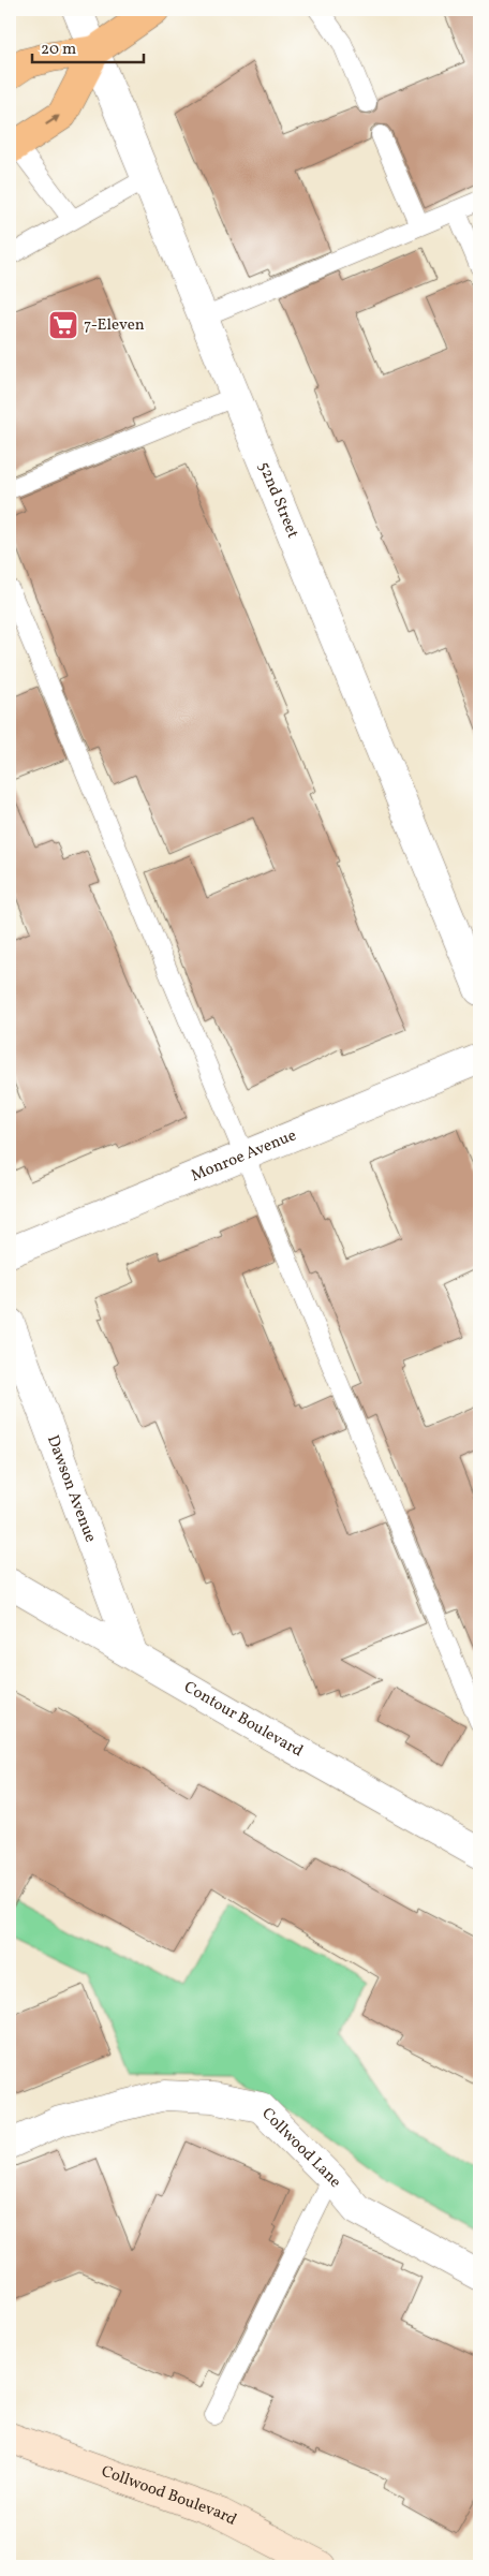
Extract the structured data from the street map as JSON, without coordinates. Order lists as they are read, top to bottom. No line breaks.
{"streets":{"main road":["Collwood Boulevard"],"street":["52nd Street","Monroe Avenue","Dawson Avenue","Contour Boulevard","Collwood Lane"]},"crossings":[["Dawson Avenue","Contour Boulevard"]],"places":{"supermarket":["7-Eleven"]},"scale_bar":"20 m"}
